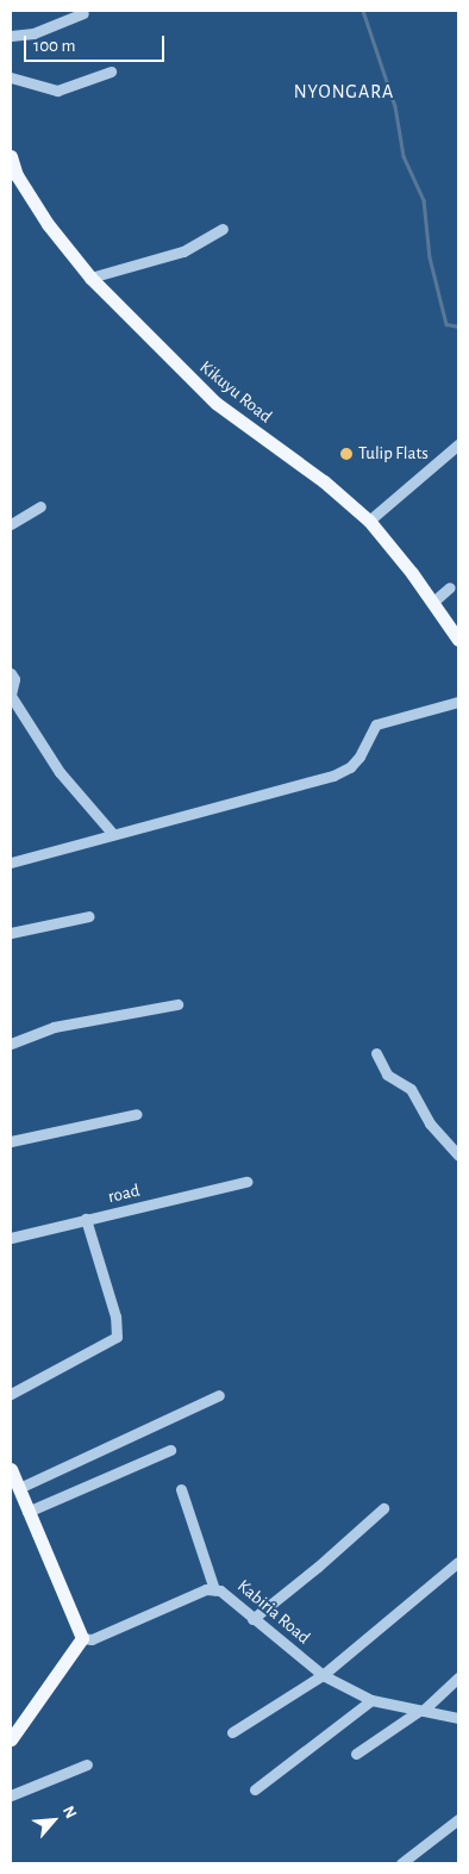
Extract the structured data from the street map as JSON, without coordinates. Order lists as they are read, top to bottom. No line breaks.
{"streets":{"main road":["Kikuyu Road"],"street":["road","Kabiria Road"]},"districts":["NYONGARA"],"places":["Tulip Flats"],"scale_bar":"100 m","north":"top right"}
